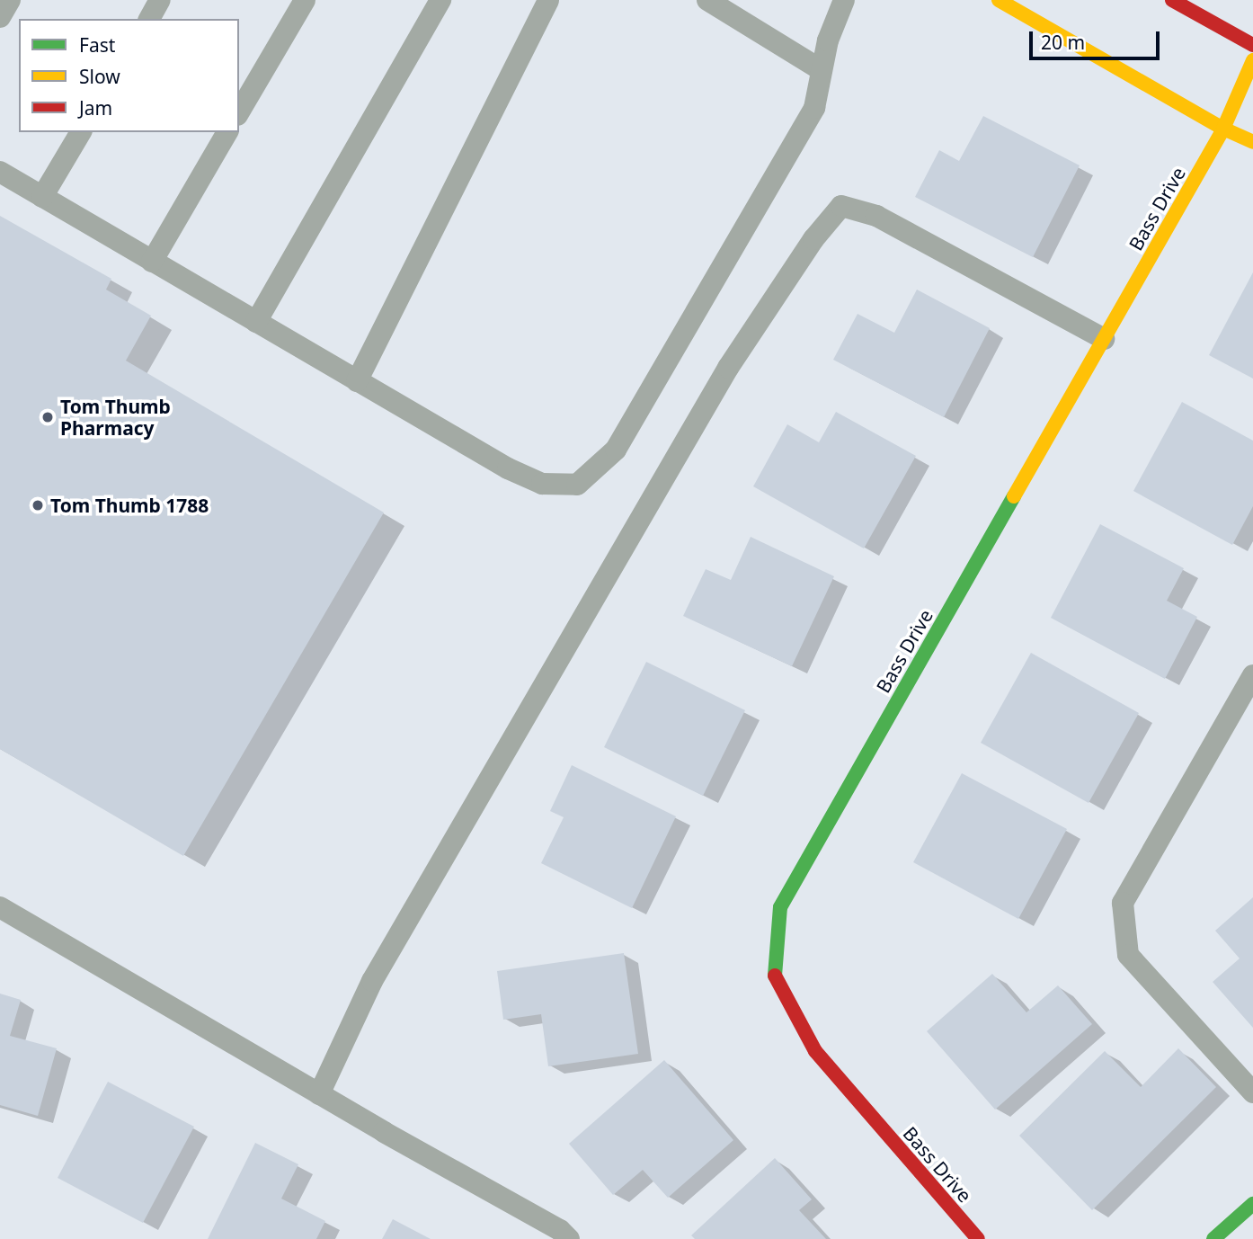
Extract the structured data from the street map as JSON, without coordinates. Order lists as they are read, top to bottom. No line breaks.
{"streets":{"street":["Bass Drive"]},"places":["Tom Thumb Pharmacy","Tom Thumb 1788"],"legend":["Fast","Slow","Jam"],"scale_bar":"20 m"}
